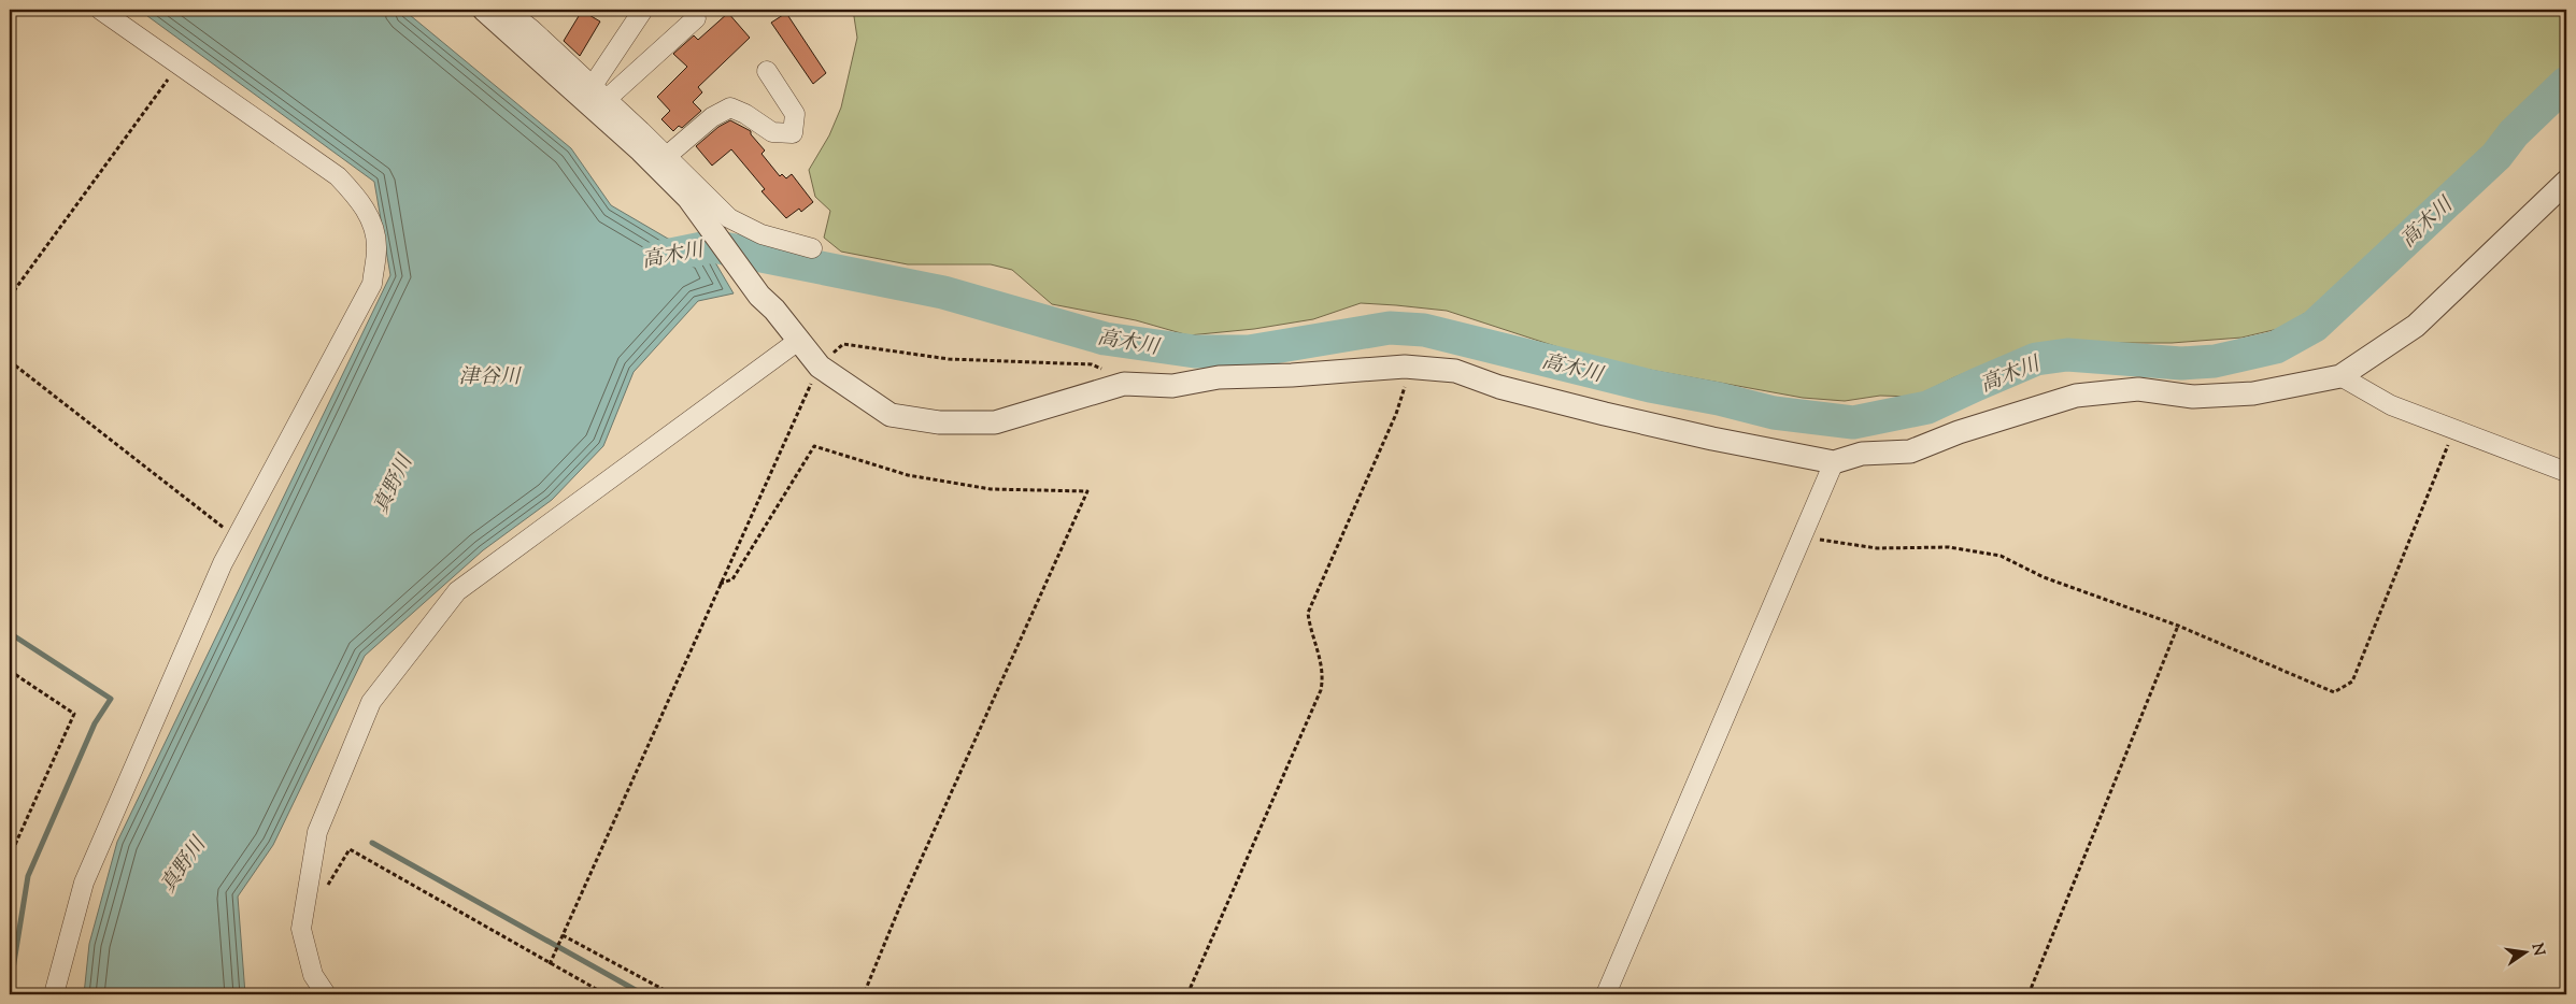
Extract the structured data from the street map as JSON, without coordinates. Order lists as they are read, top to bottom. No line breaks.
{"water":["高木川","津谷川","真野川"],"north":"right"}
